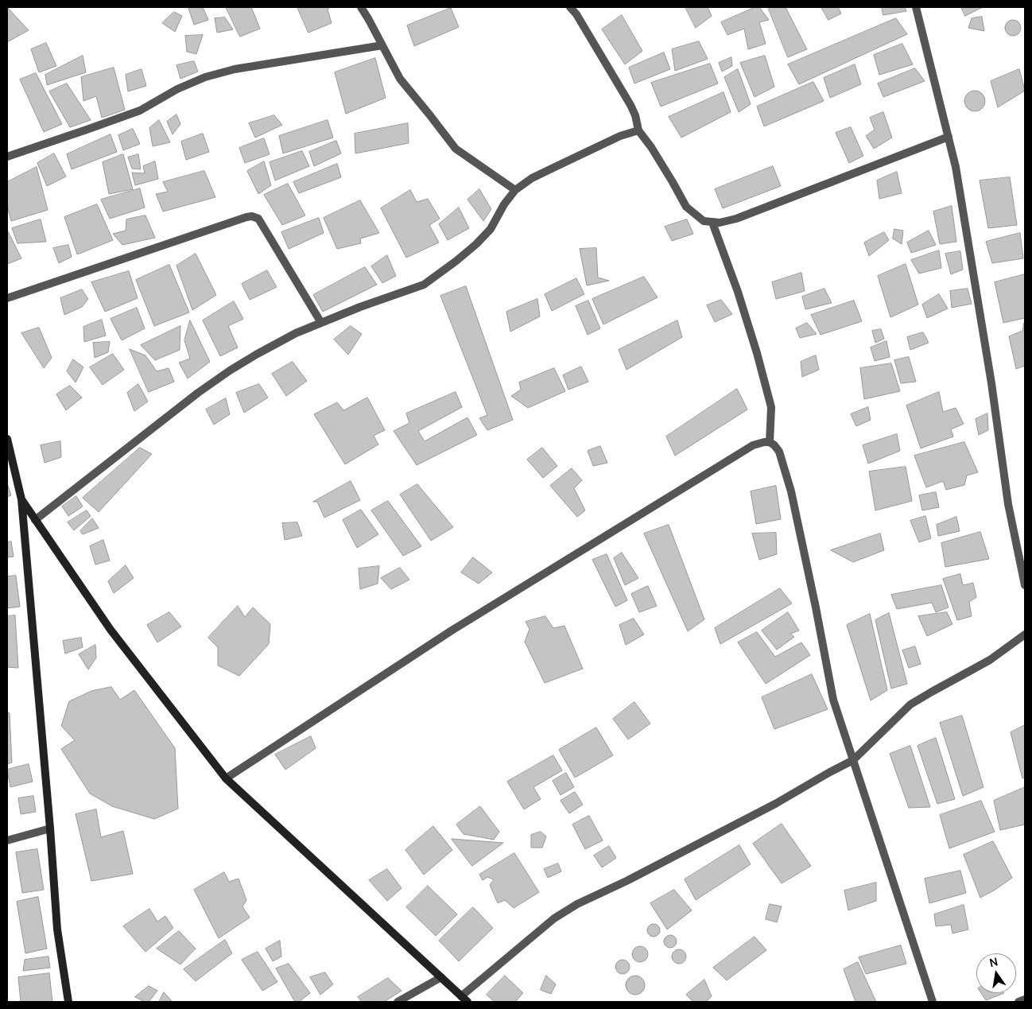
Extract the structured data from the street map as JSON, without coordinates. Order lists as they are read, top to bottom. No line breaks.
{"north":"top"}
